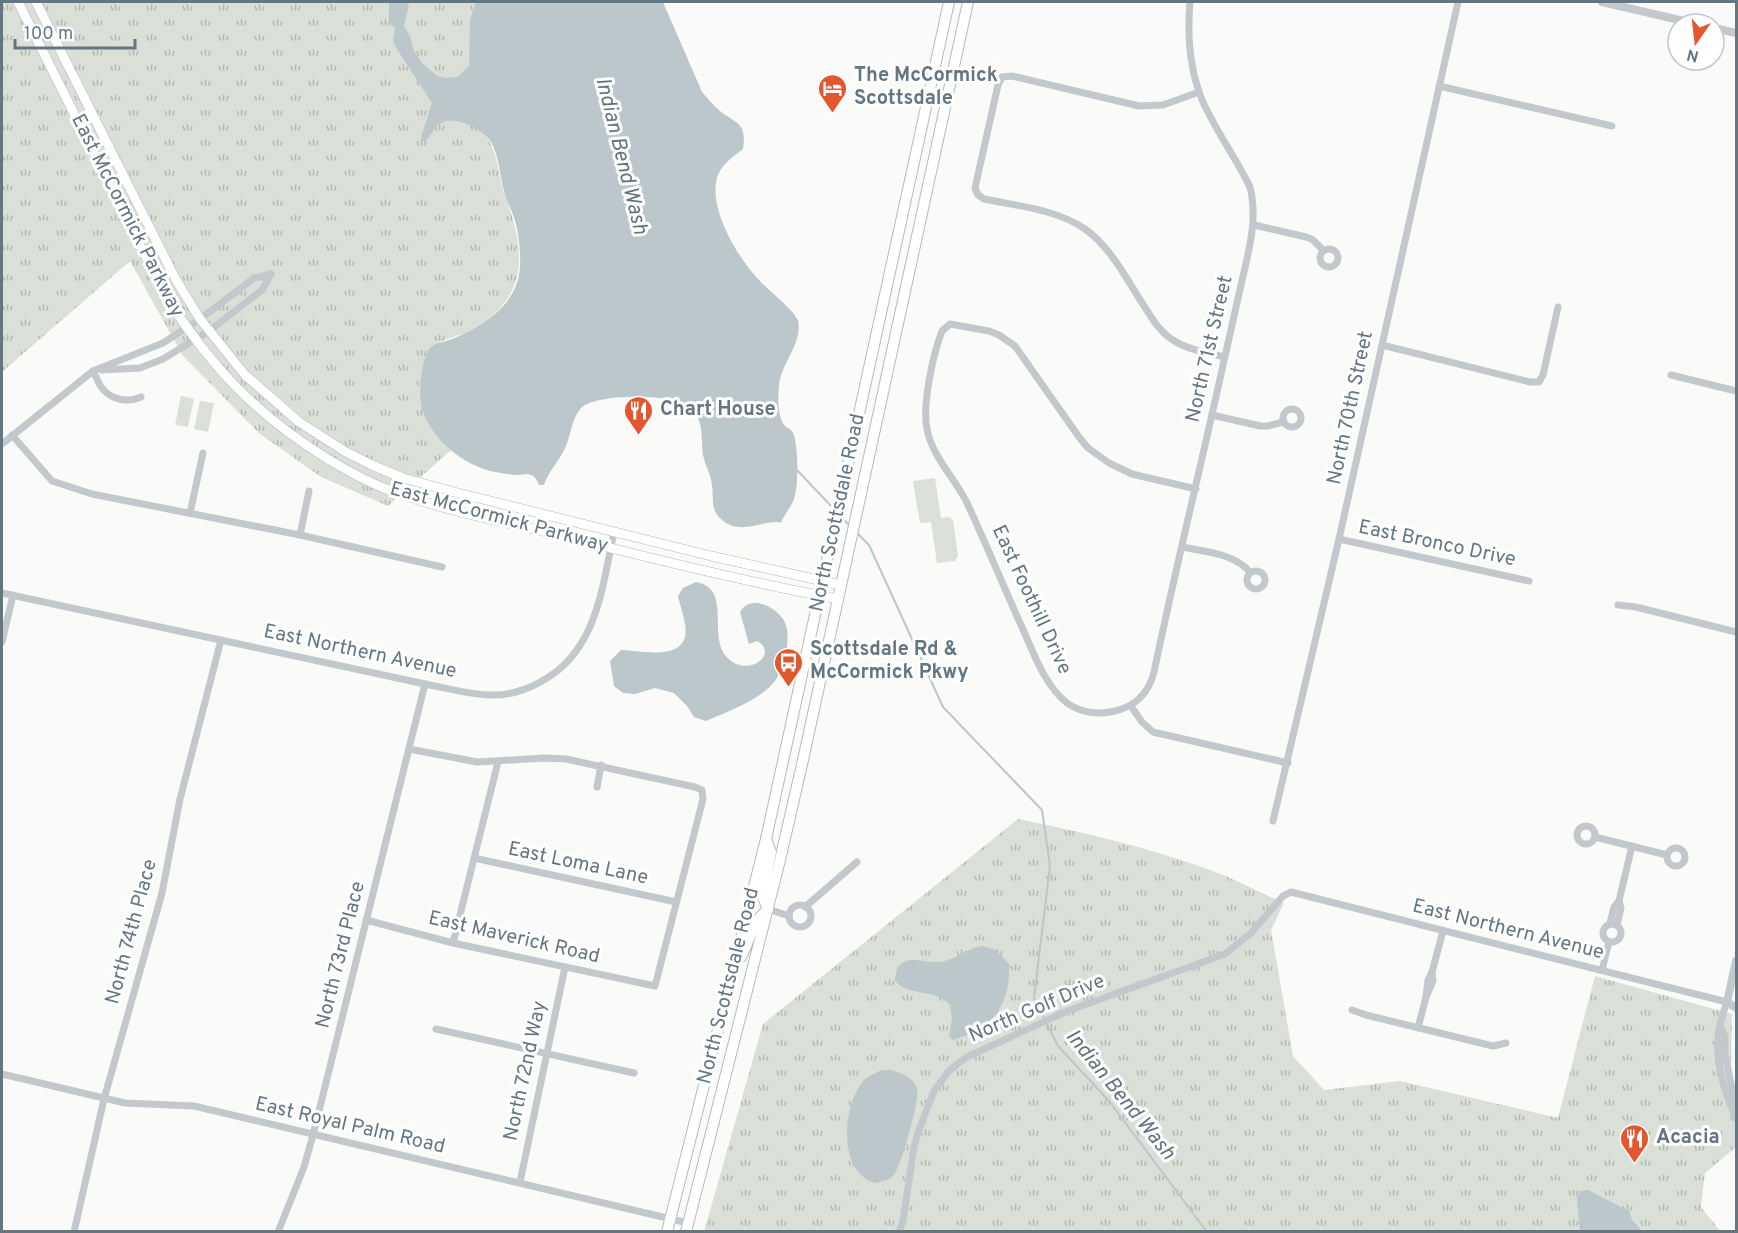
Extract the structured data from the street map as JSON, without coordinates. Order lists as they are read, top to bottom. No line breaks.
{"streets":{"main road":["East McCormick Parkway","North Scottsdale Road"],"street":["North 71st Street","North 70th Street","East Bronco Drive","East Foothill Drive","East Northern Avenue","East Loma Lane","North 74th Place","East Maverick Road","North 73rd Place","North Golf Drive","North 72nd Way","East Royal Palm Road"]},"crossings":[["East McCormick Parkway","North Scottsdale Road"],["East McCormick Parkway","East Northern Avenue"],["North 71st Street","East Foothill Drive"],["North 70th Street","East Bronco Drive"],["North Scottsdale Road","East Royal Palm Road"],["East Northern Avenue","North 74th Place"],["East Northern Avenue","North 73rd Place"],["East Northern Avenue","North Golf Drive"],["East Loma Lane","East Maverick Road"],["North 74th Place","East Royal Palm Road"],["East Maverick Road","North 73rd Place"],["East Maverick Road","North 72nd Way"],["North 73rd Place","East Royal Palm Road"],["North 72nd Way","East Royal Palm Road"]],"water":["Indian Bend Wash"],"places":{"hotel":["The McCormick Scottsdale"],"restaurant":["Chart House","Acacia"],"bus stop":["Scottsdale Rd & McCormick Pkwy"]},"scale_bar":"100 m","north":"bottom"}
